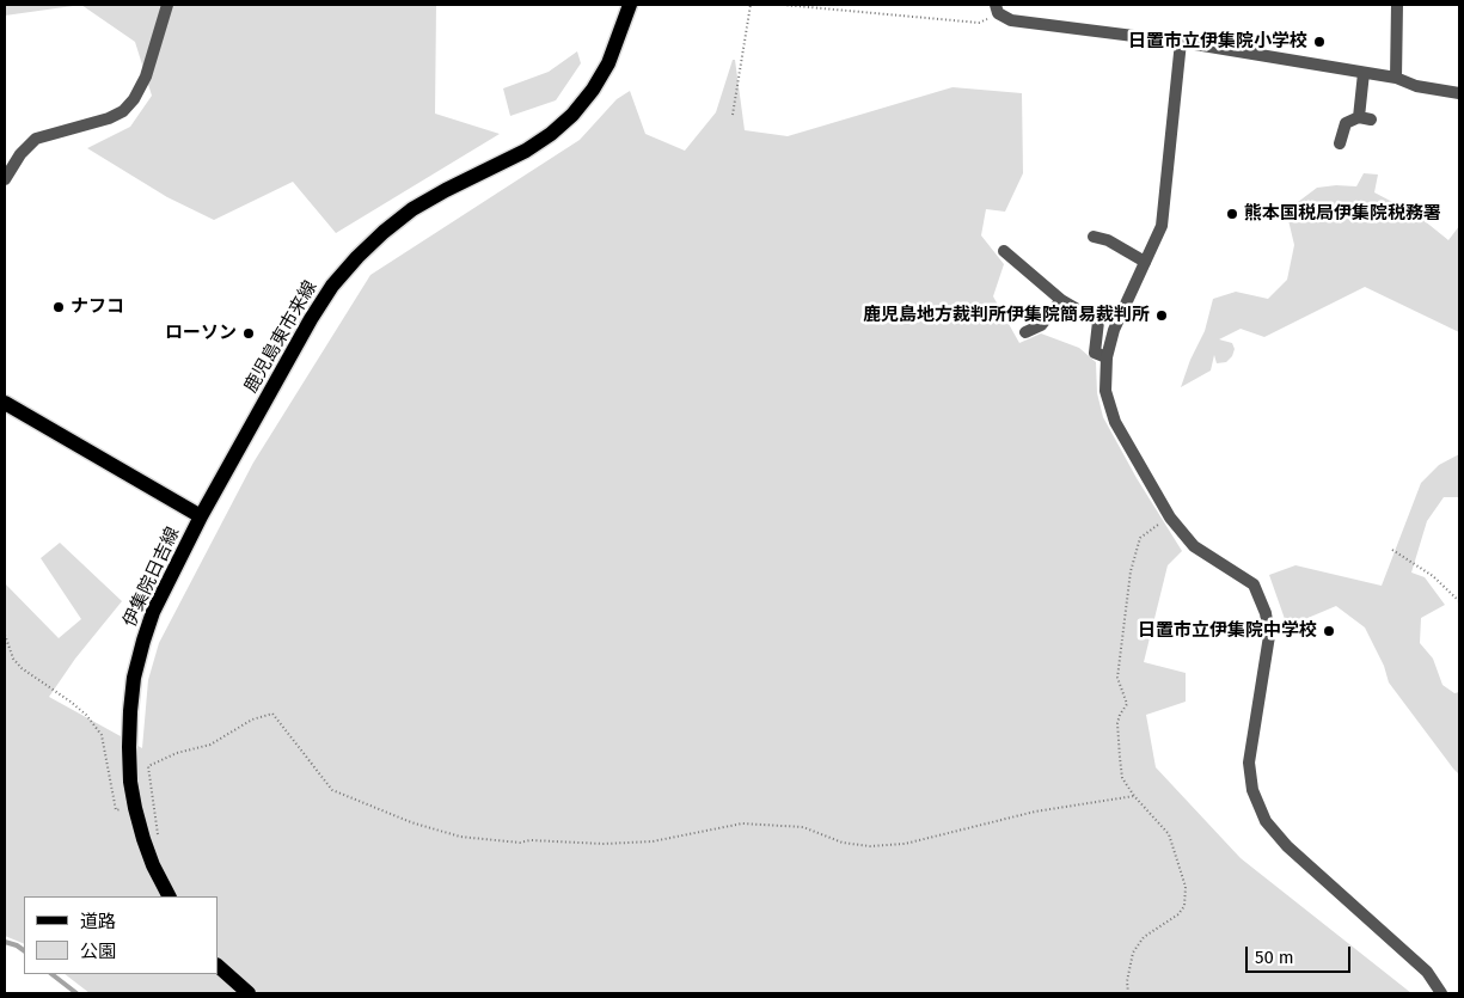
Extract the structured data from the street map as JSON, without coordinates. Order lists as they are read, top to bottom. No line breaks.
{"streets":{"main road":["鹿児島東市来線","伊集院日吉線"]},"crossings":[["鹿児島東市来線","伊集院日吉線"]],"places":["日置市立伊集院小学校","熊本国税局伊集院税務署","ナフコ","鹿児島地方裁判所伊集院簡易裁判所","ローソン","日置市立伊集院中学校"],"legend":["道路","公園"],"scale_bar":"50 m"}
